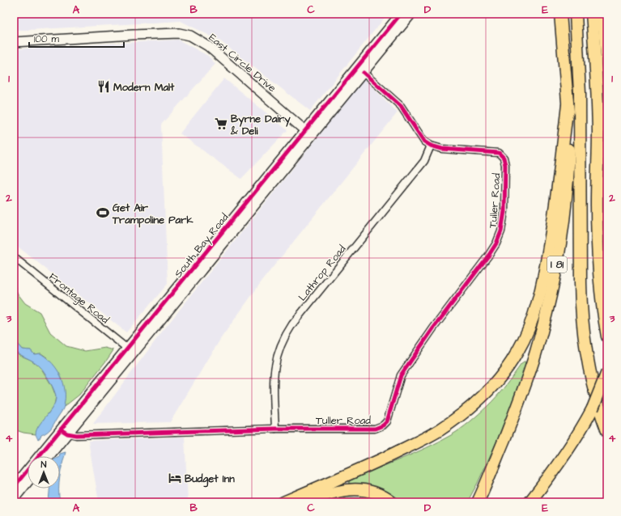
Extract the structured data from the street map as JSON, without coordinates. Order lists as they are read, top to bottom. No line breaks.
{"streets":{"highway":["I 81"],"street":["East Circle Drive","Tuller Road","South Bay Road","Lathrop Road","Frontage Road"]},"crossings":[["East Circle Drive","South Bay Road"],["Tuller Road","South Bay Road"],["Tuller Road","Lathrop Road"],["South Bay Road","Frontage Road"]],"places":{"restaurant":["Modern Malt"],"supermarket":["Byrne Dairy & Deli"],"sports":["Get Air Trampoline Park"],"hotel":["Budget Inn"]},"scale_bar":"100 m","north":"top","grid":{"columns":["A","B","C","D","E"],"rows":["1","2","3","4"]}}
